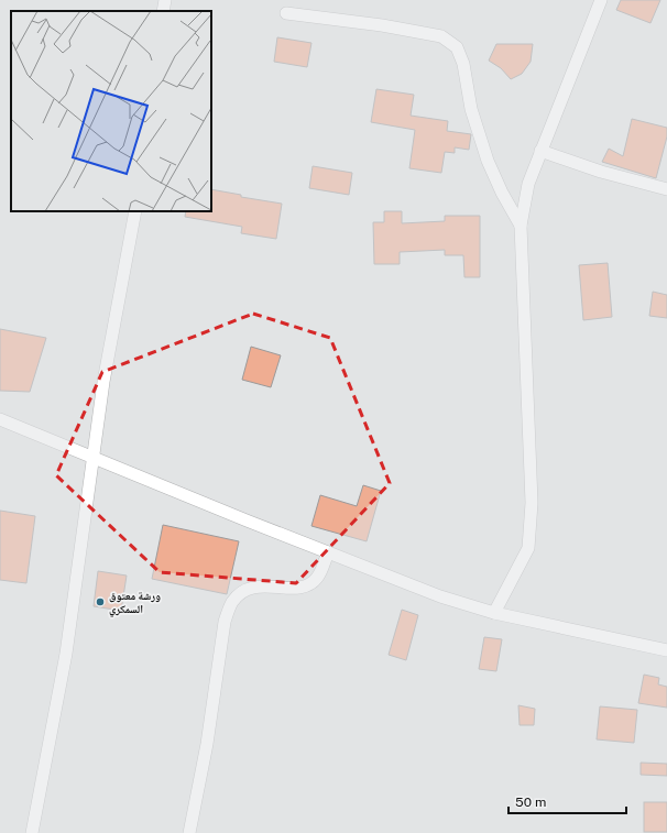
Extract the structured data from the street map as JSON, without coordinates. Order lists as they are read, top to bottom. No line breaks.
{"places":["ورشة معتوق السمكري"],"scale_bar":"50 m"}
